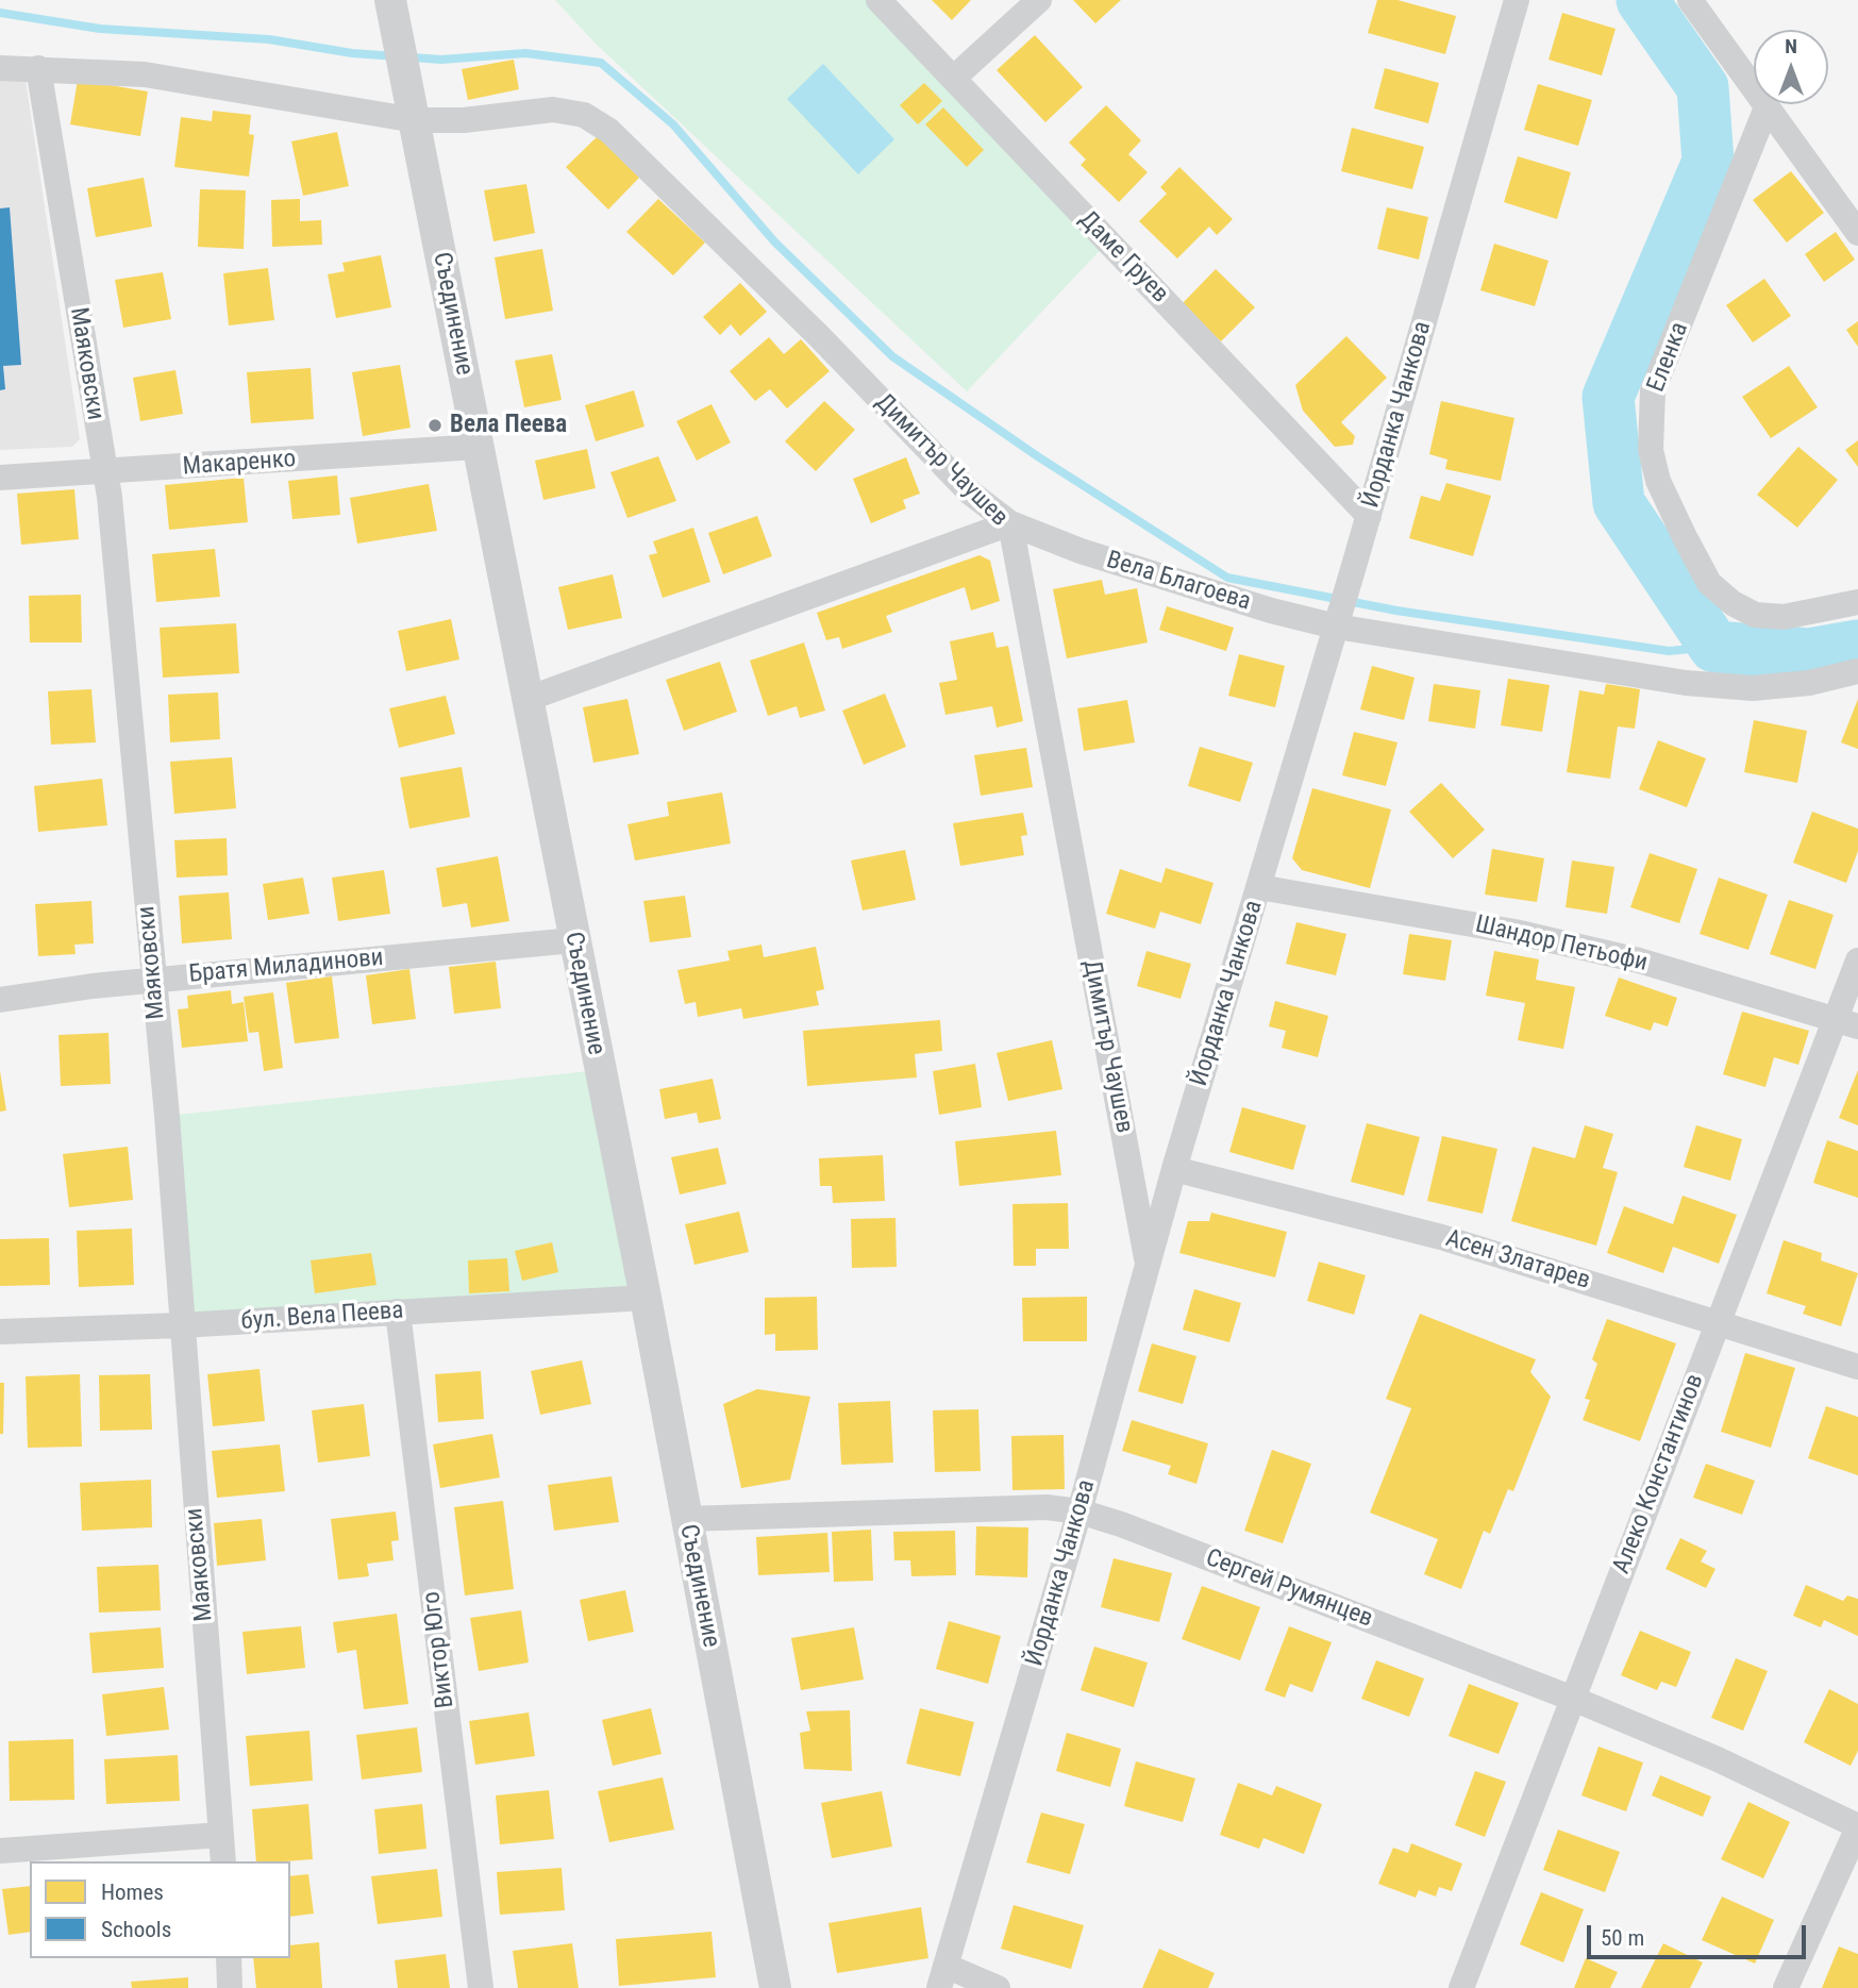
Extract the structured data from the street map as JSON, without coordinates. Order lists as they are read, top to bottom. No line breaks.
{"streets":{"street":["Даме Груев","Съединение","Еленка","Маяковски","Йорданка Чанкова","Димитър Чаушев","Макаренко","Вела Благоева","Шандор Петьофи","Братя Миладинови","Асен Златарев","бул. Вела Пеева","Алеко Константинов","Сергей Румянцев","Виктор Юго"]},"crossings":[["Даме Груев","Йорданка Чанкова"],["Съединение","Димитър Чаушев"],["Съединение","Макаренко"],["Съединение","Братя Миладинови"],["Съединение","бул. Вела Пеева"],["Съединение","Сергей Румянцев"],["Маяковски","Димитър Чаушев"],["Маяковски","Макаренко"],["Маяковски","Братя Миладинови"],["Маяковски","бул. Вела Пеева"],["Йорданка Чанкова","Димитър Чаушев"],["Йорданка Чанкова","Вела Благоева"],["Йорданка Чанкова","Шандор Петьофи"],["Йорданка Чанкова","Асен Златарев"],["Йорданка Чанкова","Сергей Румянцев"],["Димитър Чаушев","Вела Благоева"],["Шандор Петьофи","Алеко Константинов"],["Асен Златарев","Алеко Константинов"],["бул. Вела Пеева","Виктор Юго"],["Алеко Константинов","Сергей Румянцев"]],"places":["Вела Пеева"],"legend":["Homes","Schools"],"scale_bar":"50 m","north":"top"}
